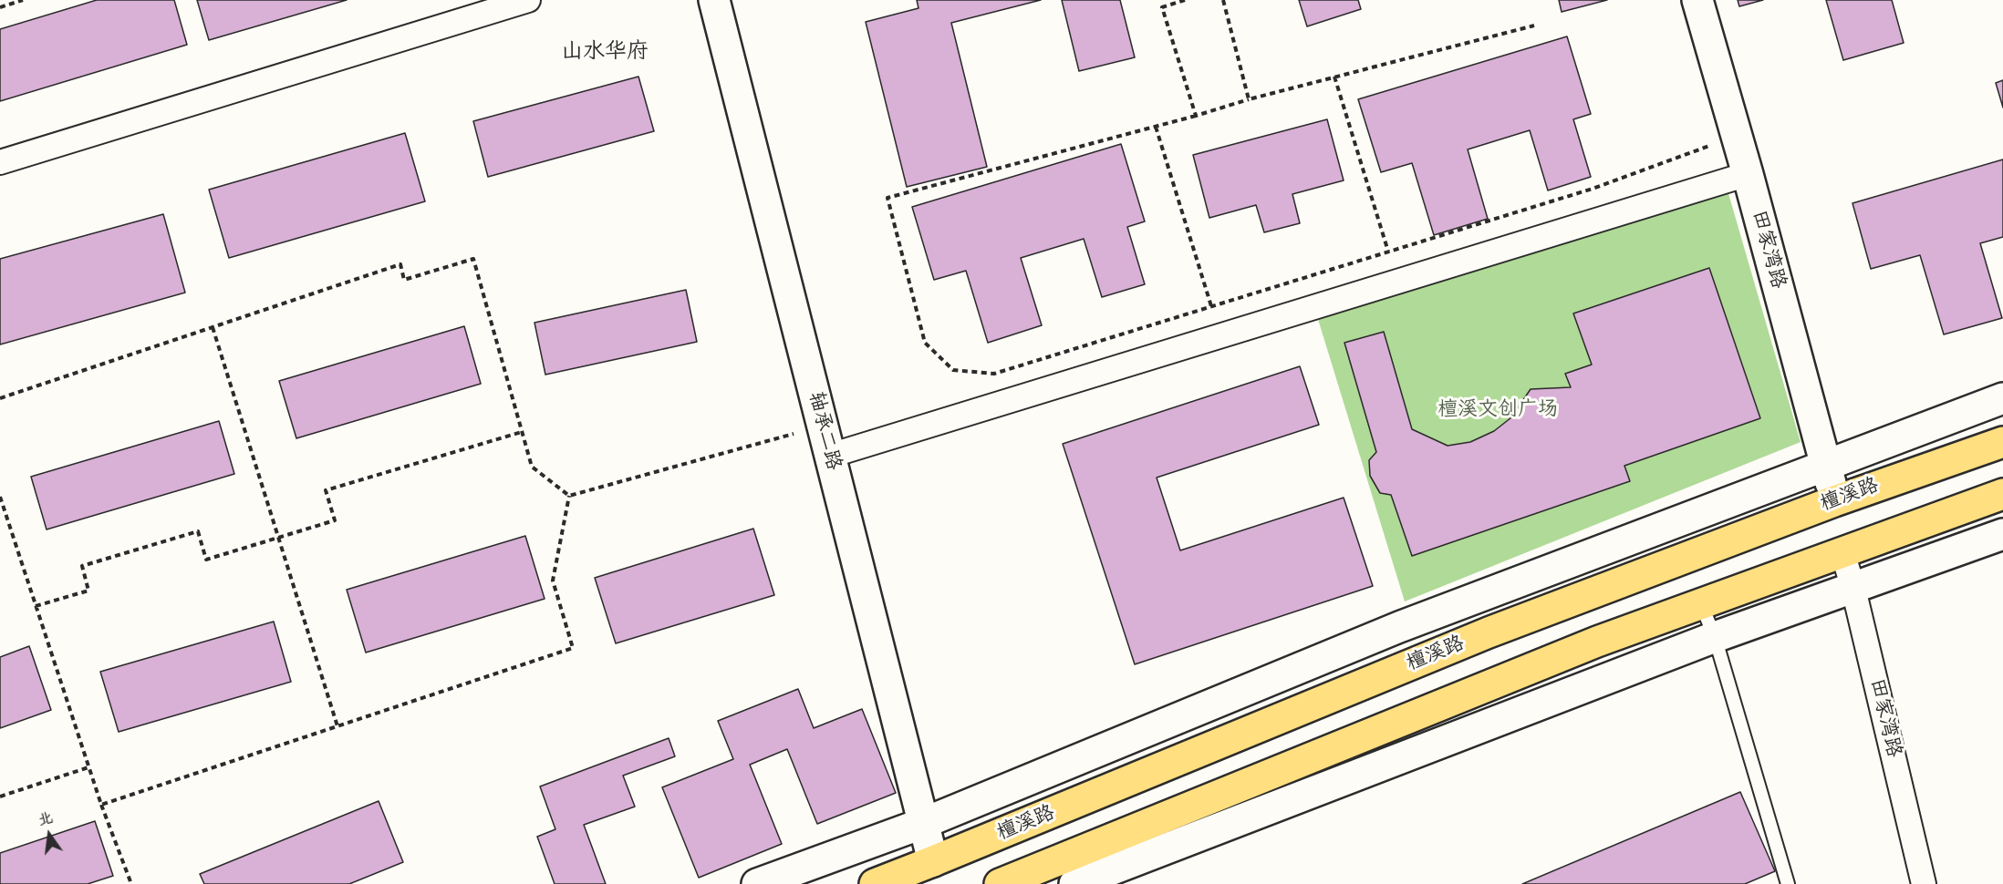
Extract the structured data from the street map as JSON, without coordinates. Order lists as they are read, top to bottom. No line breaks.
{"streets":{"main road":["檀溪路"],"street":["田家湾路","轴承二路"]},"crossings":[["田家湾路","檀溪路"],["轴承二路","檀溪路"]],"districts":["山水华府"],"parks":["檀溪文创广场"],"north":"top"}
